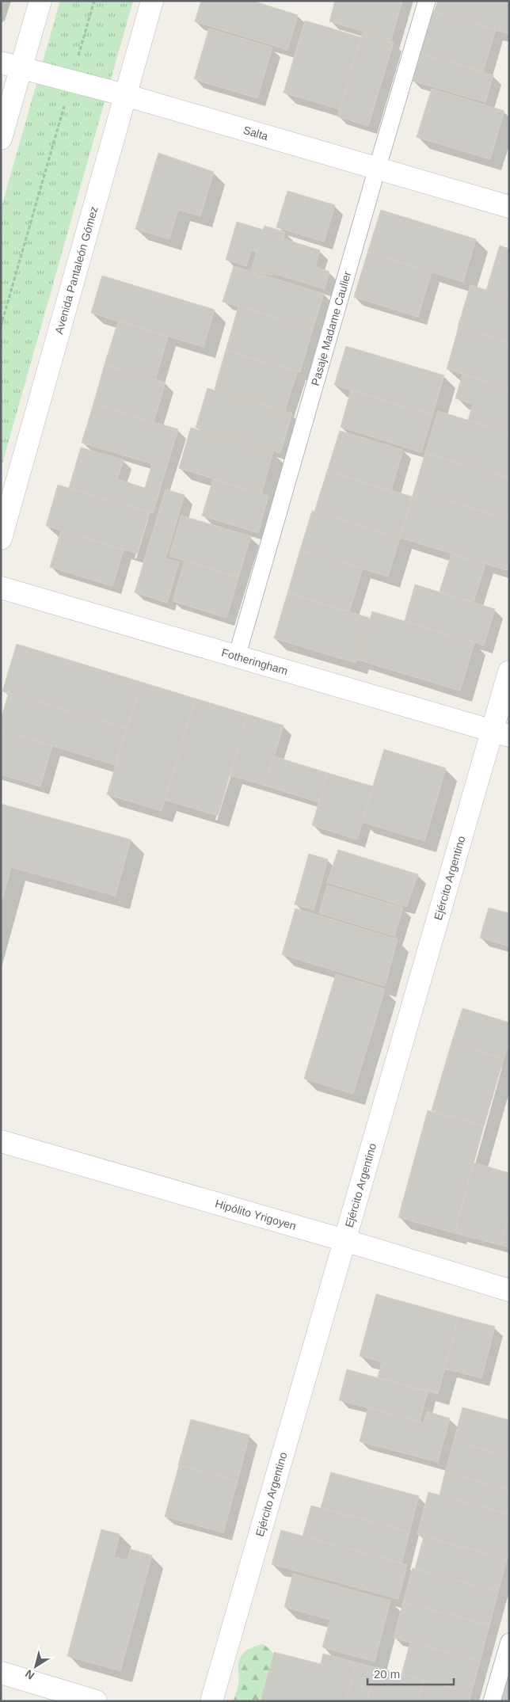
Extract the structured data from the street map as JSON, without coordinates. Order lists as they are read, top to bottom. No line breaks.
{"streets":{"street":["Salta","Avenida Pantaleón Gómez","Fotheringham","Ejército Argentino","Hipólito Yrigoyen"],"lane":["Pasaje Madame Caulier"]},"crossings":[["Salta","Avenida Pantaleón Gómez"],["Salta","Pasaje Madame Caulier"],["Pasaje Madame Caulier","Fotheringham"],["Fotheringham","Ejército Argentino"],["Ejército Argentino","Hipólito Yrigoyen"]],"scale_bar":"20 m","north":"bottom left"}
